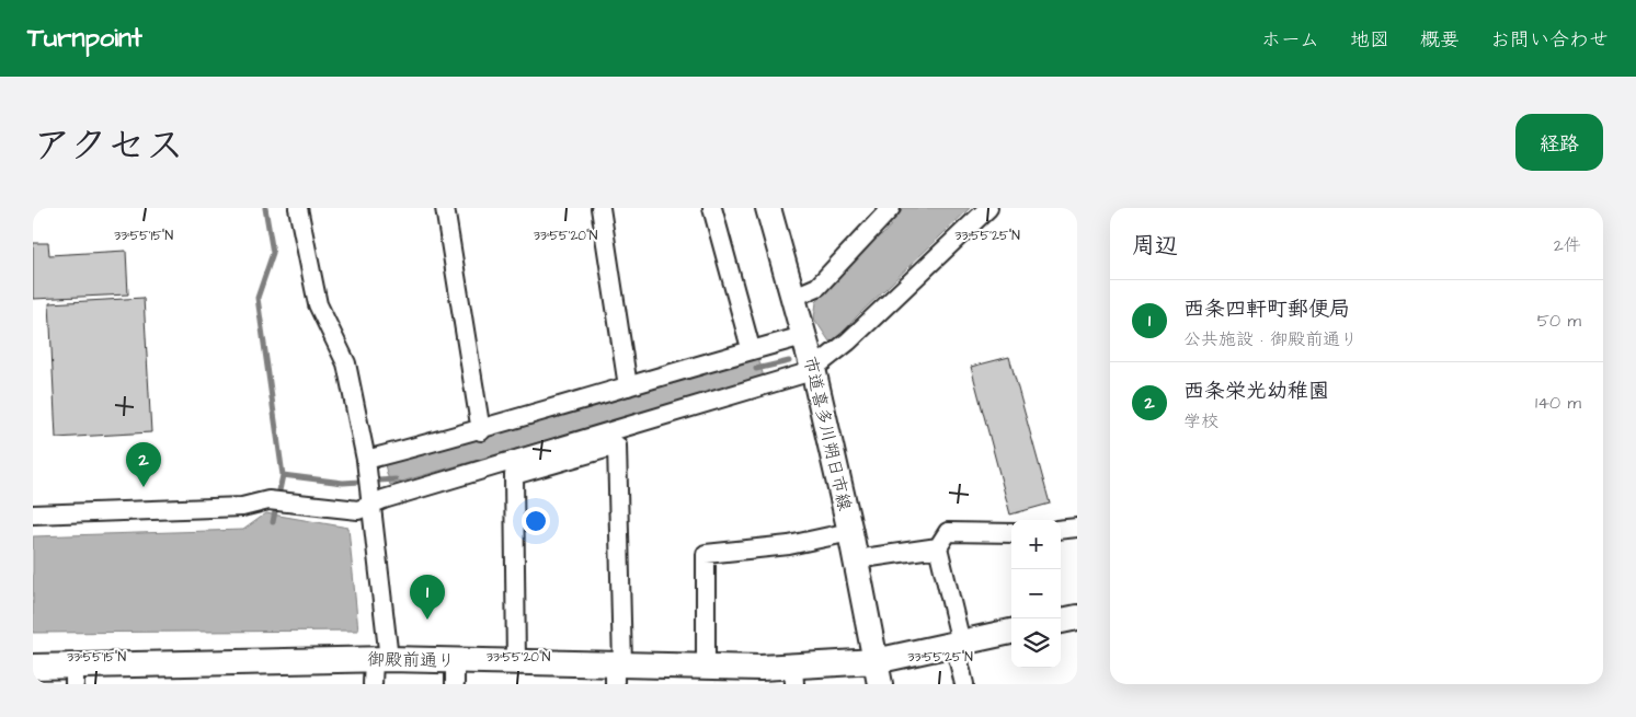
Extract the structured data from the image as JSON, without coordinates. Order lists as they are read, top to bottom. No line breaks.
{"streets":{"street":["市道喜多川朔日市線","御殿前通り"]},"crossings":[["市道喜多川朔日市線","御殿前通り"]],"page":{"header":"Turnpoint","nav":["ホーム","地図","概要","お問い合わせ"],"title":"アクセス","buttons":"経路","heading":["周辺","2件"],"list":[{"mark":"1","name":"西条四軒町郵便局","note":"公共施設 · 御殿前通り","value":"50 m"},{"mark":"2","name":"西条栄光幼稚園","note":"学校","value":"140 m"}],"pins":["2","1"],"map_buttons":["+","−"]},"coordinates":["33°55'15\"N","33°55'20\"N","33°55'25\"N"]}
